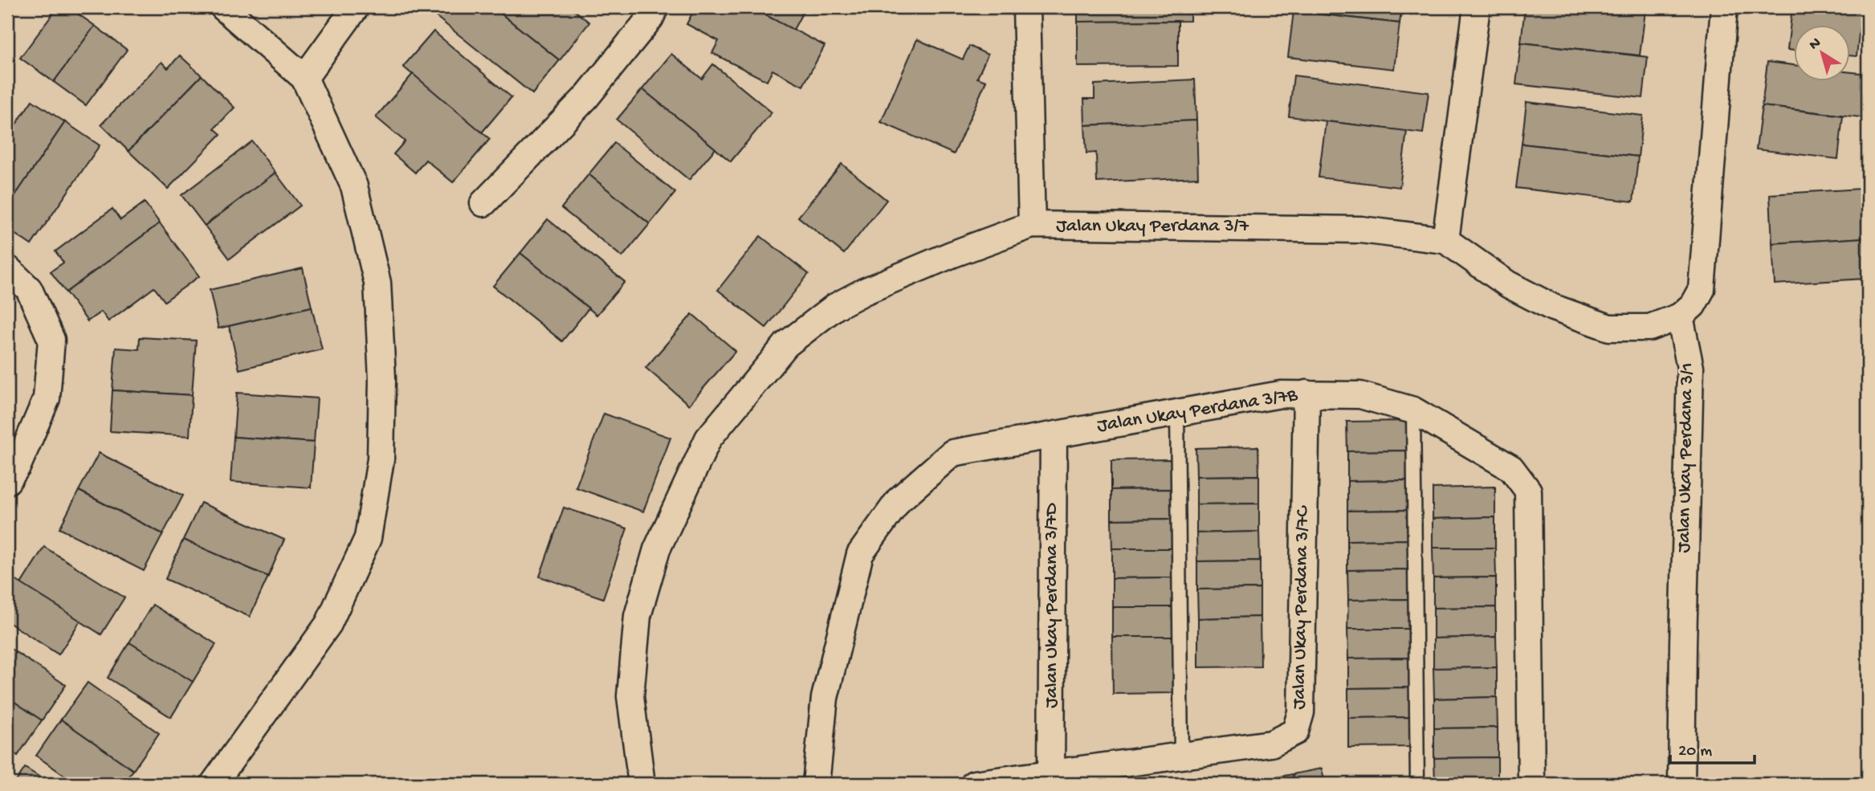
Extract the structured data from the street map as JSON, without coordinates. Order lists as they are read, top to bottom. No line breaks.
{"streets":{"street":["Jalan Ukay Perdana 3/7","Jalan Ukay Perdana 3/7B","Jalan Ukay Perdana 3/1","Jalan Ukay Perdana 3/7D","Jalan Ukay Perdana 3/7C"]},"crossings":[["Jalan Ukay Perdana 3/7","Jalan Ukay Perdana 3/1"],["Jalan Ukay Perdana 3/7B","Jalan Ukay Perdana 3/7D"],["Jalan Ukay Perdana 3/7B","Jalan Ukay Perdana 3/7C"],["Jalan Ukay Perdana 3/7D","Jalan Ukay Perdana 3/7C"]],"scale_bar":"20 m","north":"top left"}
